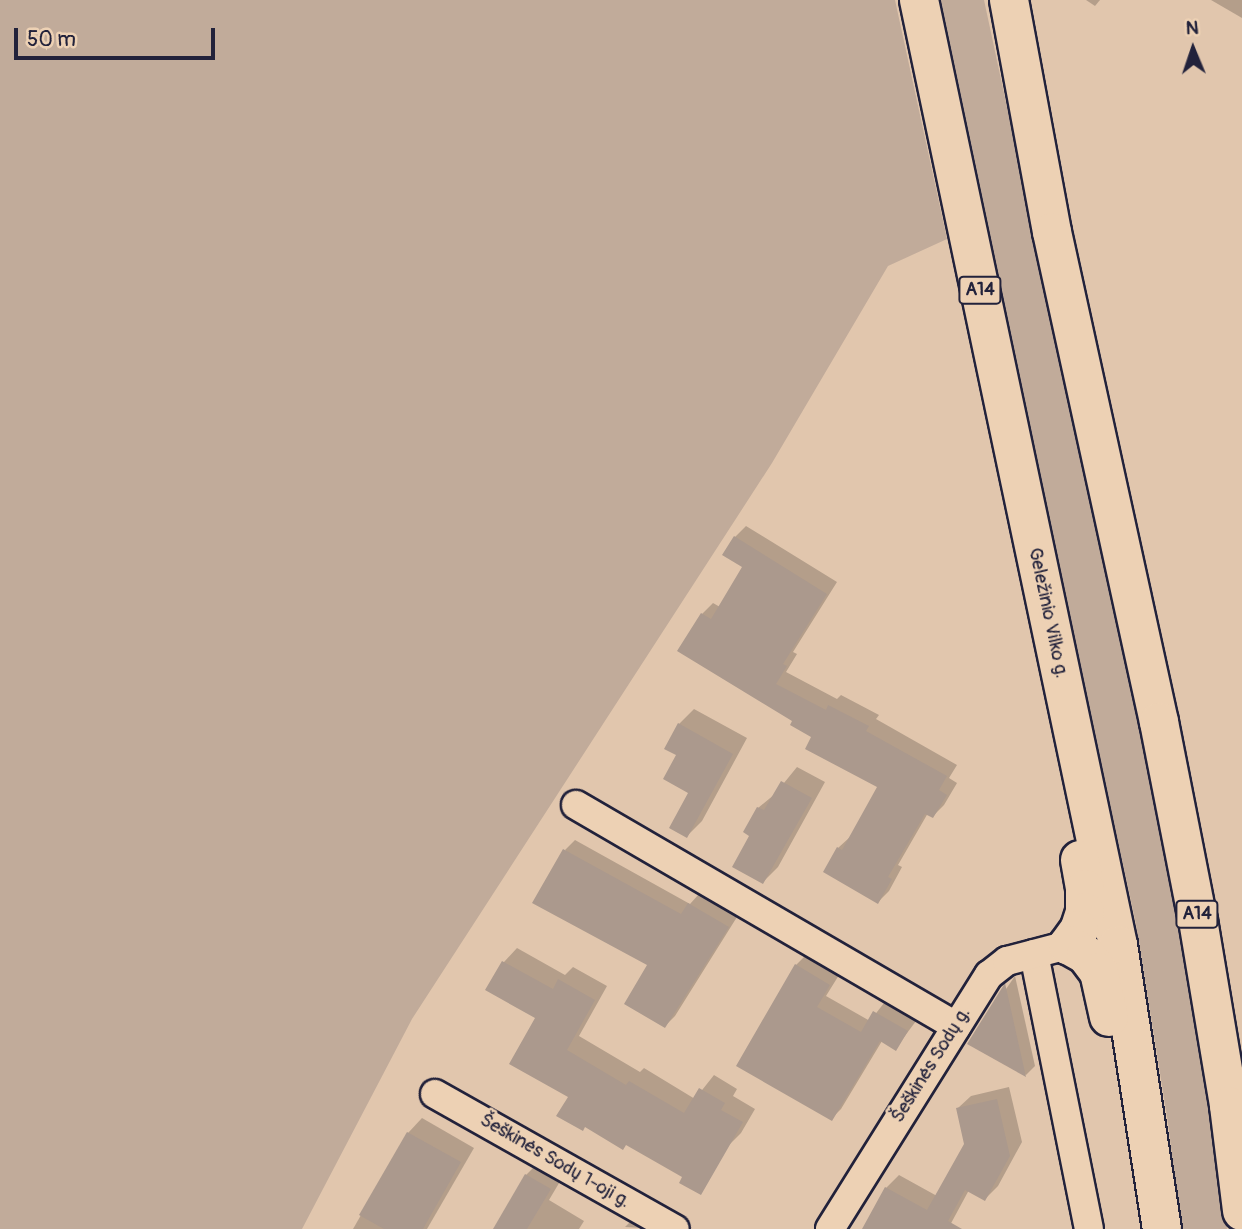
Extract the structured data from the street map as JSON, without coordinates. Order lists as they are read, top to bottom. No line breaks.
{"streets":{"highway":["A14","Geležinio Vilko g."],"street":["Šeškinės Sodų g.","Šeškinės Sodų 1-oji g."]},"scale_bar":"50 m","north":"top"}
